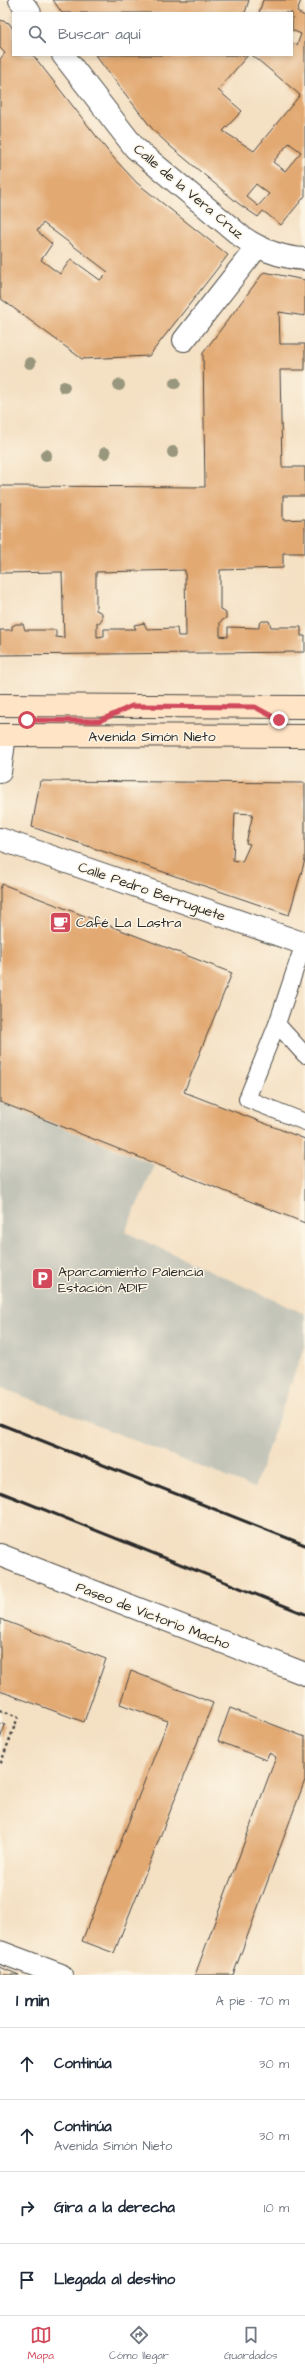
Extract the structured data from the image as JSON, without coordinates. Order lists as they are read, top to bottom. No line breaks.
{"streets":{"main road":["Avenida Simón Nieto"],"street":["Calle de la Vera Cruz","Calle Pedro Berruguete","Paseo de Victorio Macho"]},"places":{"cafe":["Café La Lastra"],"parking":["Aparcamiento Palencia Estación ADIF"]},"page":{"search":"Buscar aquí","heading":["1 min","A pie · 70 m"],"list":[["Continúa","30 m"],["Continúa","Avenida Simón Nieto","30 m"],["Gira a la derecha","10 m"],"Llegada al destino"],"nav":["Mapa","Cómo llegar","Guardados"]}}
